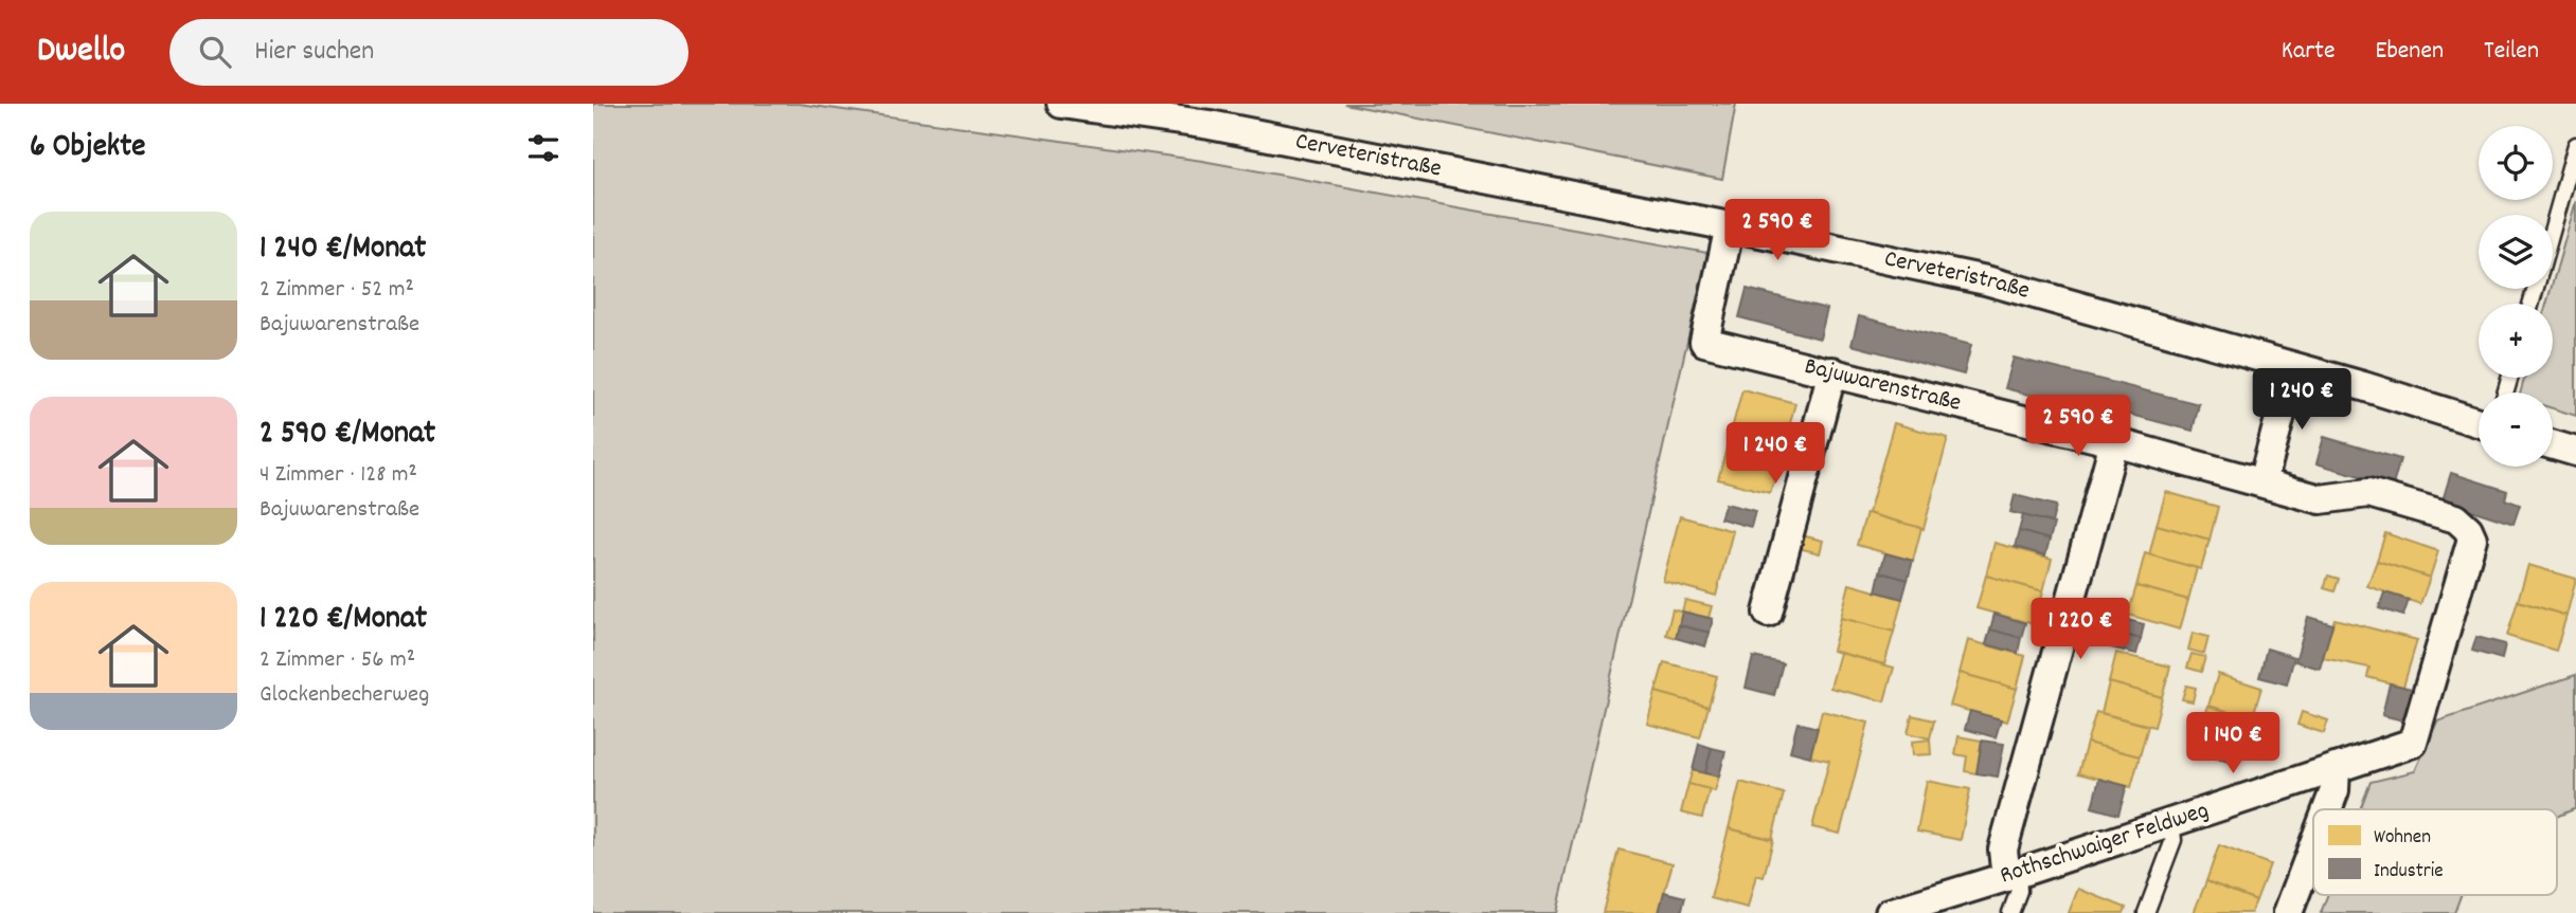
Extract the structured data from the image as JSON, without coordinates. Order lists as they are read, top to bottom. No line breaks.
{"streets":{"street":["Cerveteristraße","Bajuwarenstraße","Rothschwaiger Feldweg"]},"crossings":[["Cerveteristraße","Bajuwarenstraße"],["Bajuwarenstraße","Rothschwaiger Feldweg"]],"legend":["Wohnen","Industrie"],"page":{"header":"Dwello","search":"Hier suchen","nav":["Karte","Ebenen","Teilen"],"heading":"6 Objekte","map_buttons":["+","−"],"list":[{"name":"1 240 €/Monat","note":"2 Zimmer · 52 m² · Bajuwarenstraße"},{"name":"2 590 €/Monat","note":"4 Zimmer · 128 m² · Bajuwarenstraße"},{"name":"1 220 €/Monat","note":"2 Zimmer · 56 m² · Glockenbecherweg"}],"price":["2 590 €","1 240 €","2 590 €","1 240 €","1 220 €","1 140 €"]}}
